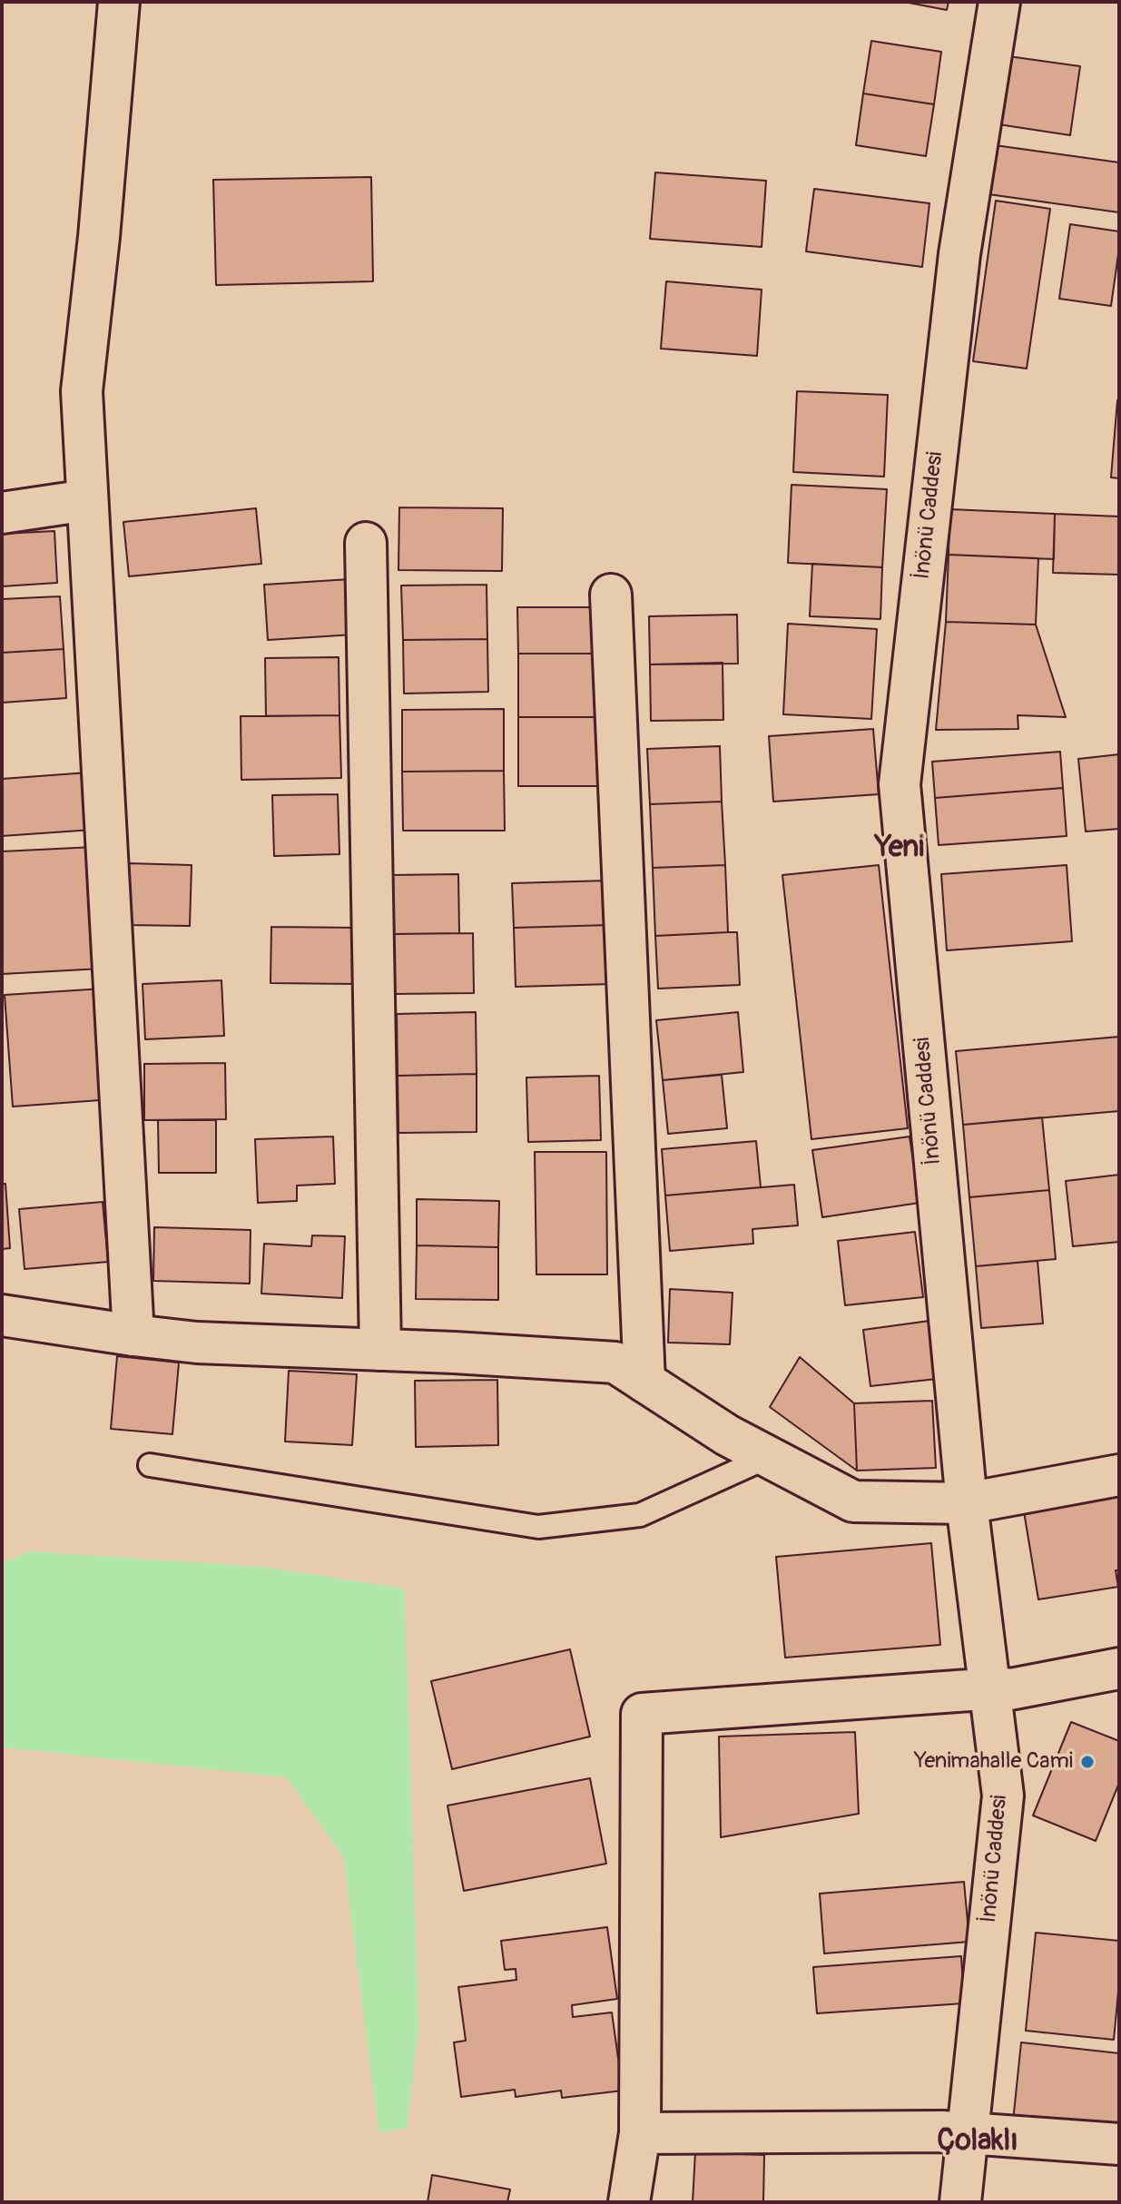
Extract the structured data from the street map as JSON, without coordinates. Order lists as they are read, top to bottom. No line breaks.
{"streets":{"street":["İnönü Caddesi"]},"districts":["Yeni","Çolaklı"],"places":["Yenimahalle Cami"]}
